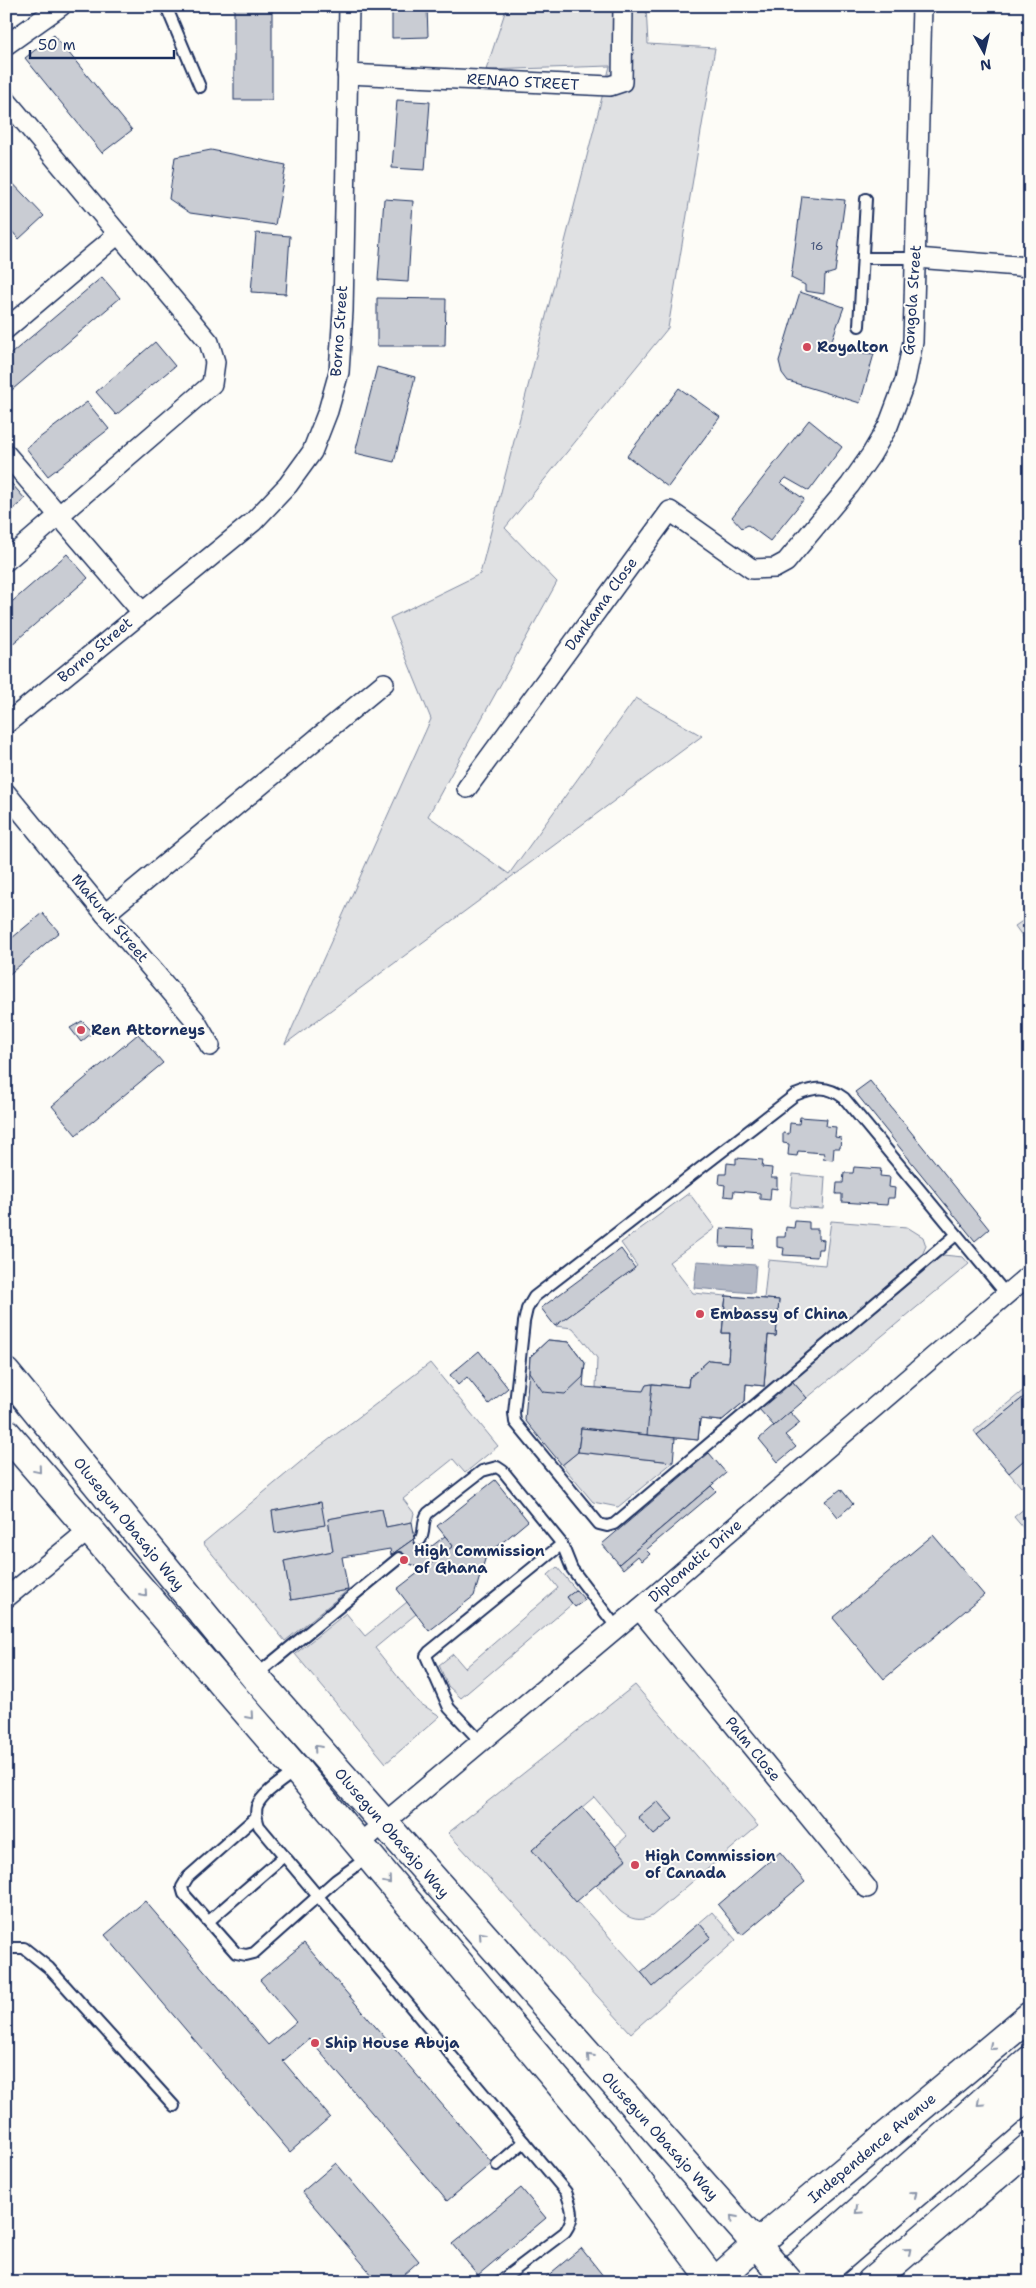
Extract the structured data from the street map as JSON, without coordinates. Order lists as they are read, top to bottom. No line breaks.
{"streets":{"main road":["Olusegun Obasajo Way","Independence Avenue"],"street":["RENAO STREET","Gongola Street","Borno Street","Dankama Close","Makurdi Street","Diplomatic Drive","Palm Close"]},"crossings":[["RENAO STREET","Borno Street"],["Gongola Street","Dankama Close"],["Olusegun Obasajo Way","Diplomatic Drive"],["Olusegun Obasajo Way","Independence Avenue"],["Diplomatic Drive","Palm Close"]],"places":["Royalton","Ren Attorneys","Embassy of China","High Commission of Ghana","High Commission of Canada","Ship House Abuja"],"house_numbers":["16"],"scale_bar":"50 m","north":"bottom"}
